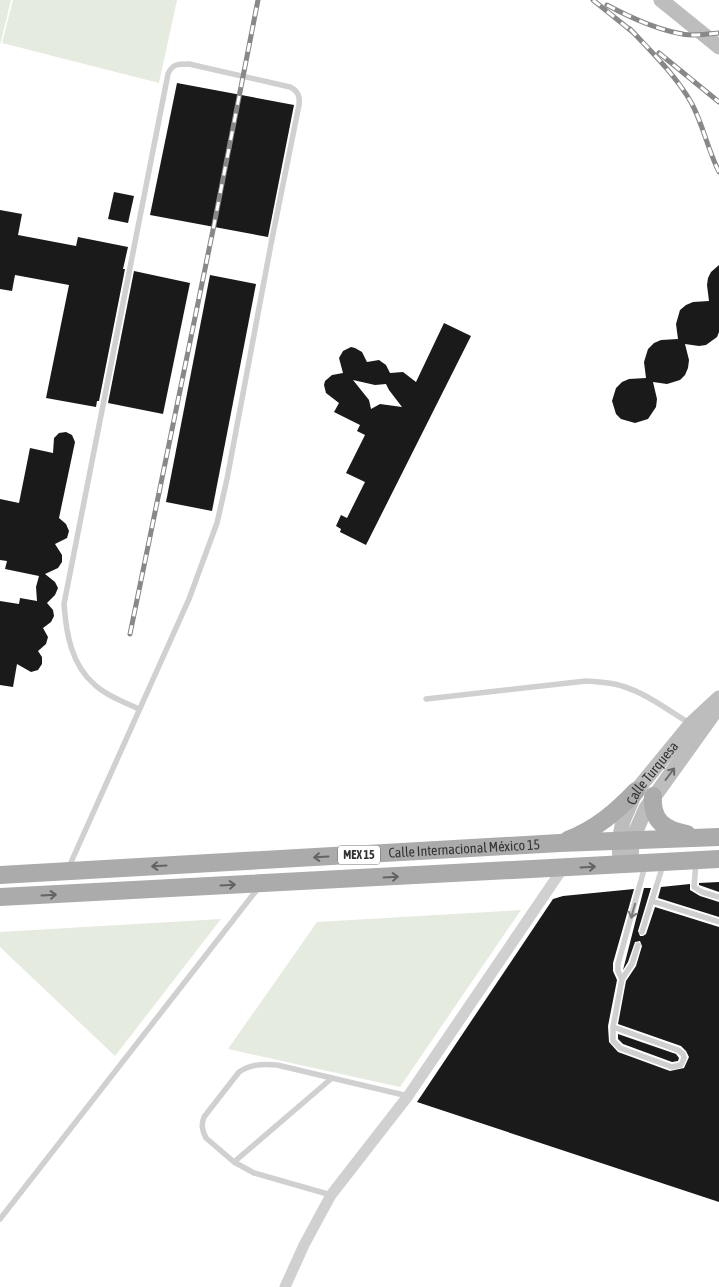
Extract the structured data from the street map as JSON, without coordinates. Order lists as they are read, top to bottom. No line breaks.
{"streets":{"main road":["Calle Internacional México 15","MEX 15"],"street":["Calle Turquesa"]},"crossings":[["Calle Turquesa","Calle Internacional México 15"]]}
